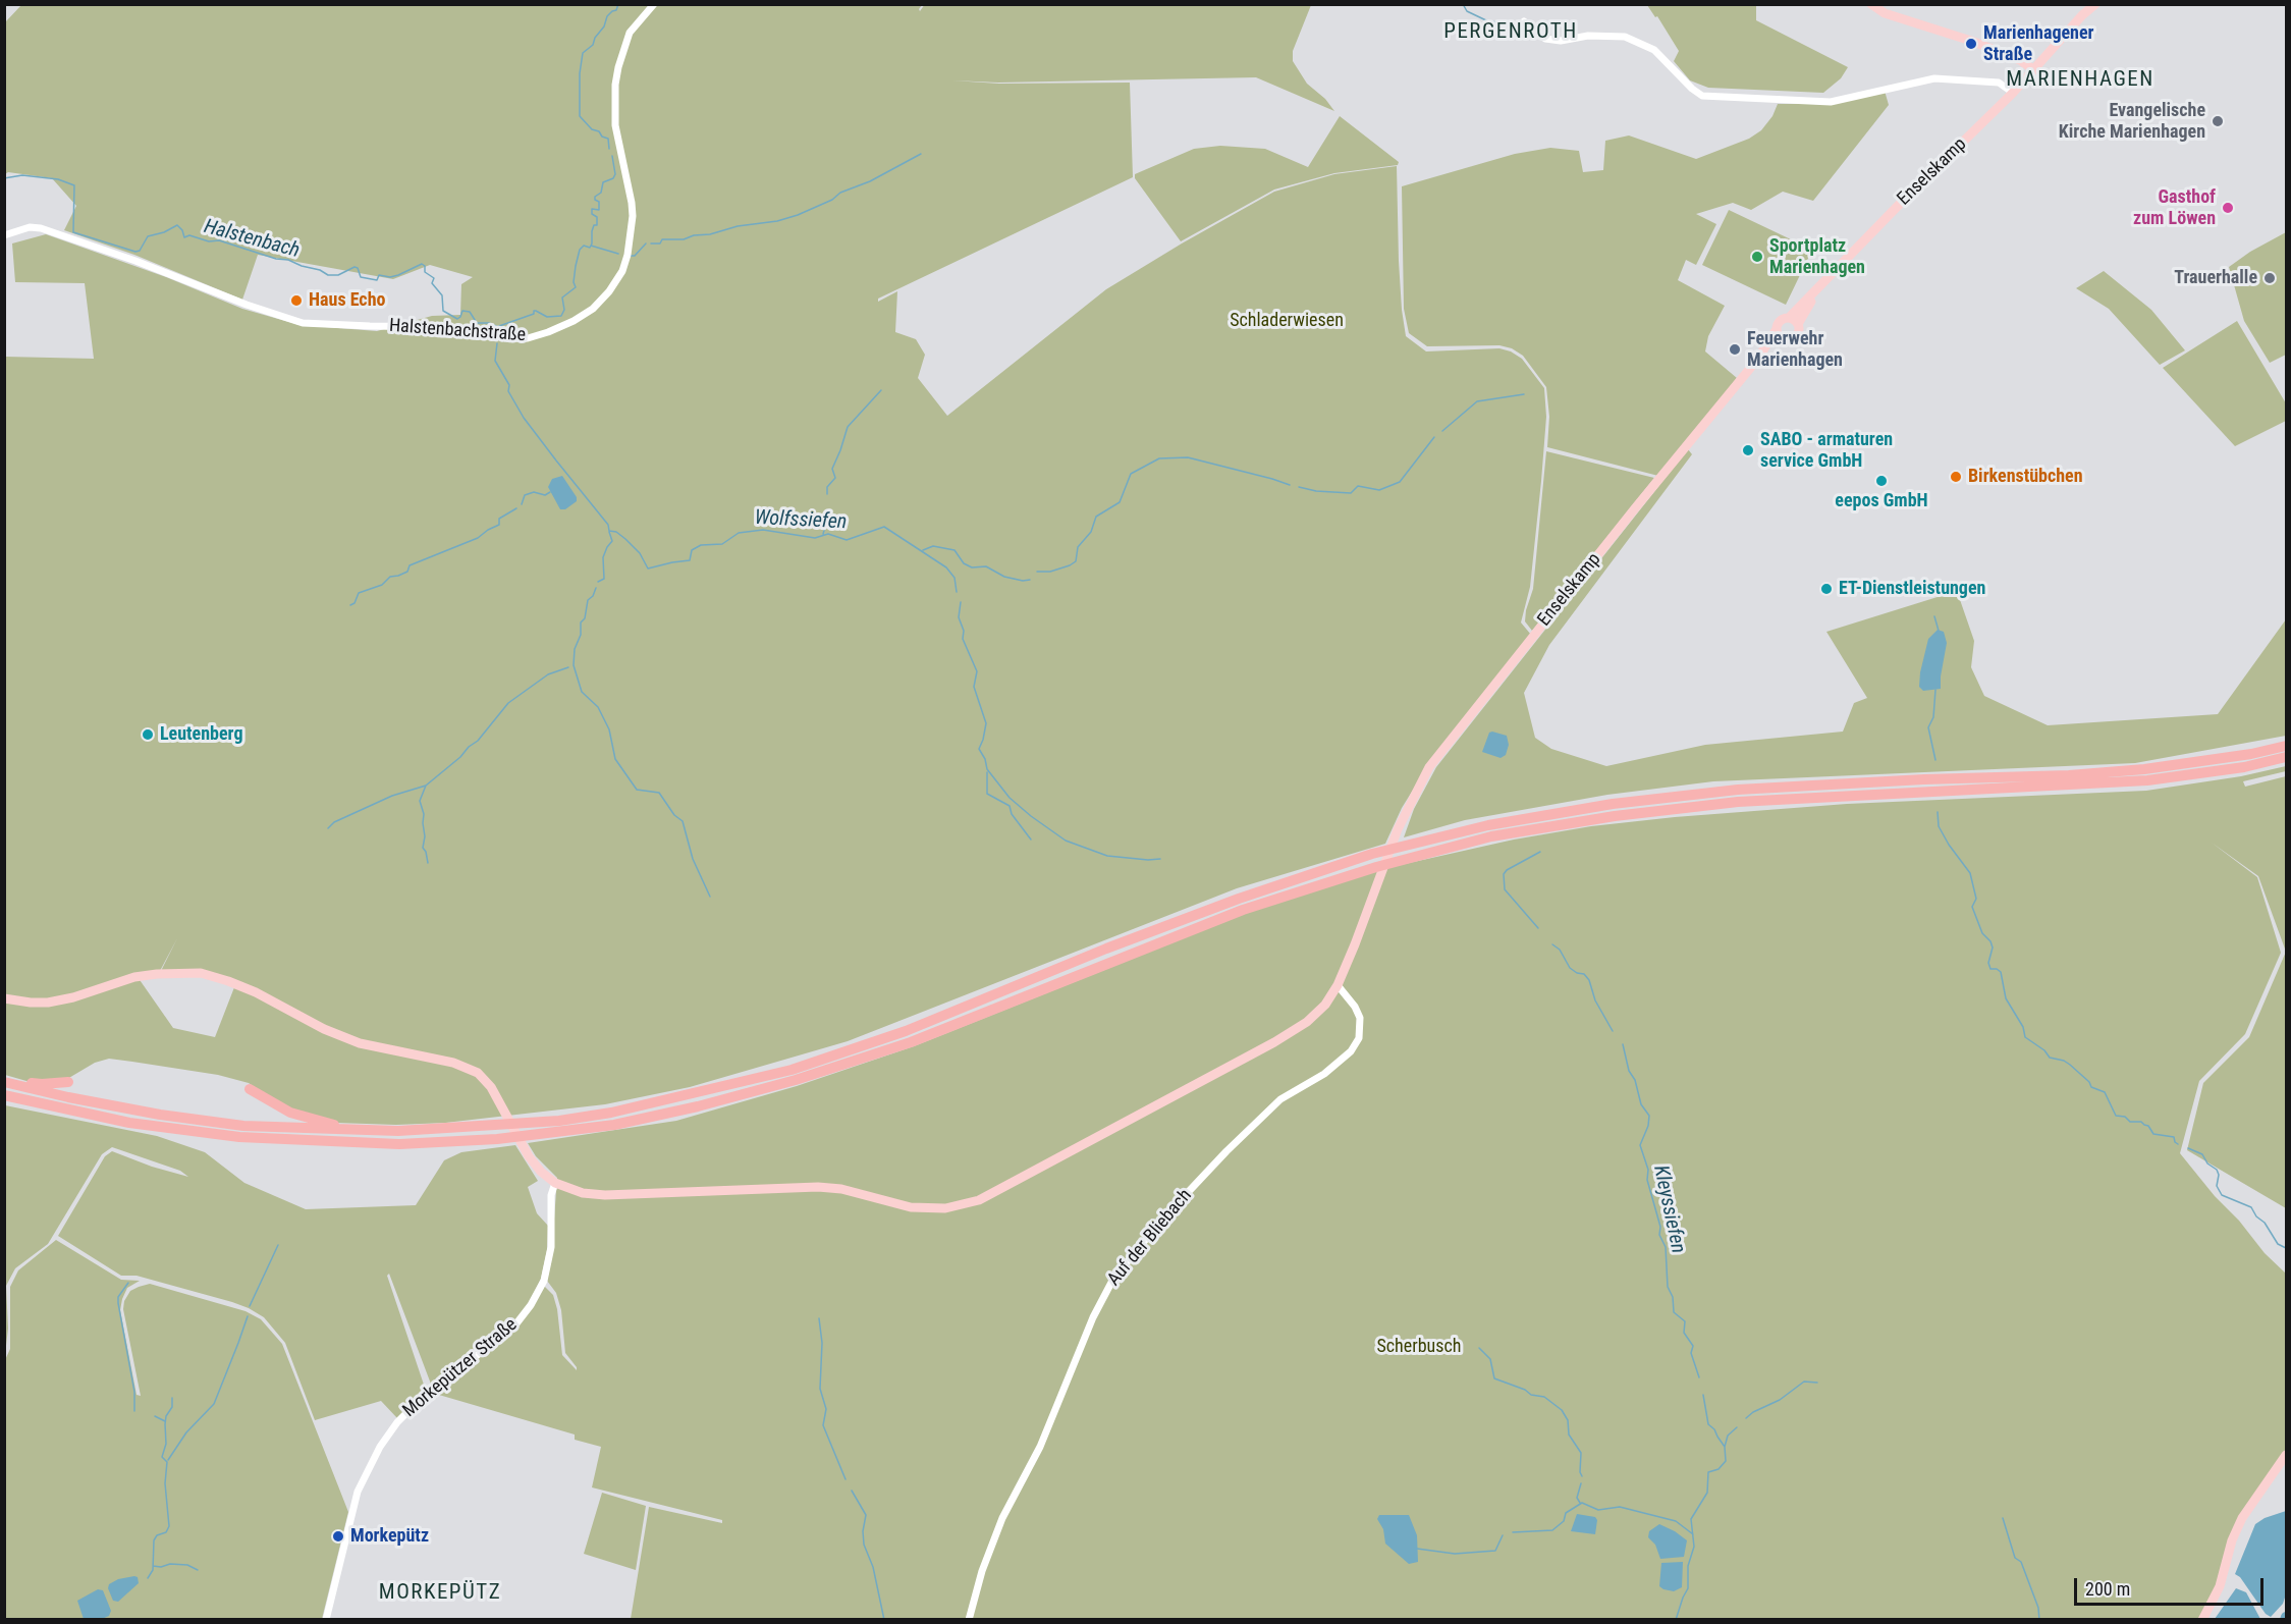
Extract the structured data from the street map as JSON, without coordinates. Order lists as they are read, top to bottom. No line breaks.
{"streets":{"main road":["Enselskamp"],"street":["Halstenbachstraße","Auf der Bliebach","Morkepützer Straße"]},"crossings":[["Enselskamp","Auf der Bliebach"],["Enselskamp","Morkepützer Straße"]],"districts":["PERGENROTH","MARIENHAGEN","MORKEPÜTZ"],"water":["Halstenbach","Wolfssiefen","Kleyssiefen"],"parks":["Schladerwiesen","Scherbusch"],"places":["Marienhagener Straße","Evangelische Kirche Marienhagen","Gasthof zum Löwen","Sportplatz Marienhagen","Trauerhalle","Haus Echo","Feuerwehr Marienhagen","SABO - armaturen service GmbH","Birkenstübchen","eepos GmbH","ET-Dienstleistungen","Leutenberg","Morkepütz"],"scale_bar":"200 m"}
